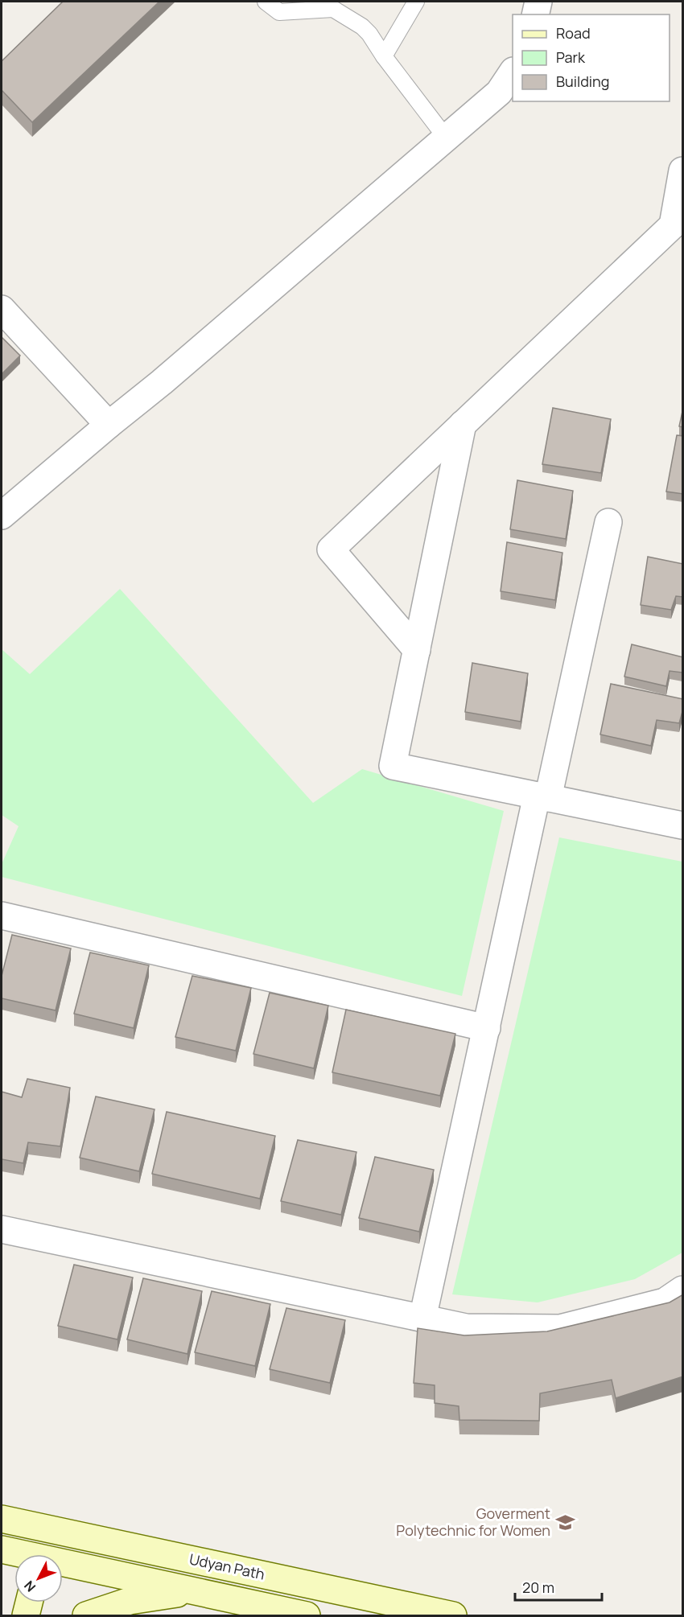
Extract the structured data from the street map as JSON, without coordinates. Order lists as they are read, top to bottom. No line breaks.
{"streets":{"main road":["Udyan Path"]},"places":{"school or university":["Goverment Polytechnic for Women"]},"legend":["Road","Park","Building"],"scale_bar":"20 m","north":"bottom left"}
